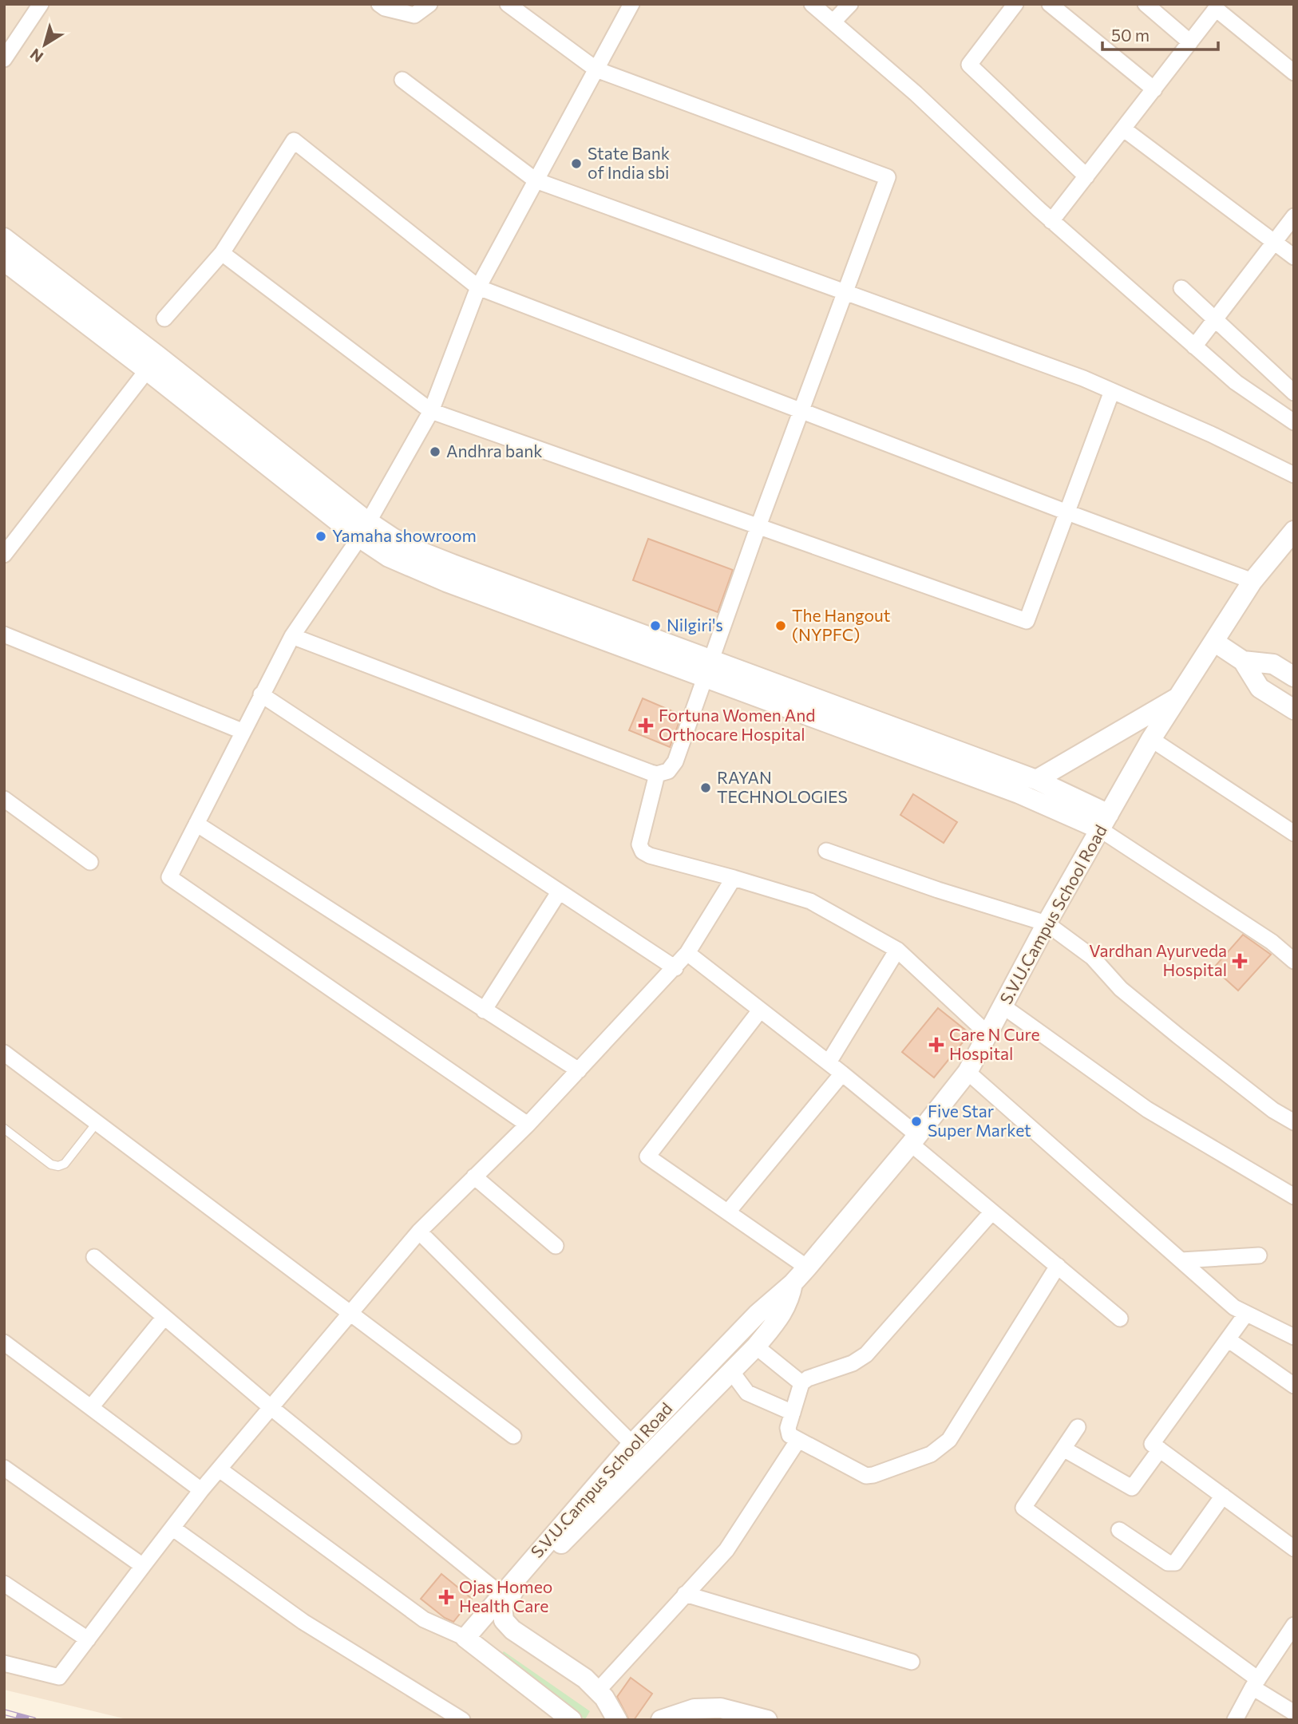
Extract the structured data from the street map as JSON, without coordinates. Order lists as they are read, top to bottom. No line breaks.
{"streets":{"street":["S.V.U.Campus School Road"]},"places":{"other":["State Bank of India sbi","Andhra bank","Yamaha showroom","Nilgiri's","The Hangout (NYPFC)","RAYAN TECHNOLOGIES","Five Star Super Market"],"health":["Fortuna Women And Orthocare Hospital","Vardhan Ayurveda Hospital","Care N Cure Hospital","Ojas Homeo Health Care"]},"scale_bar":"50 m","north":"bottom left"}
